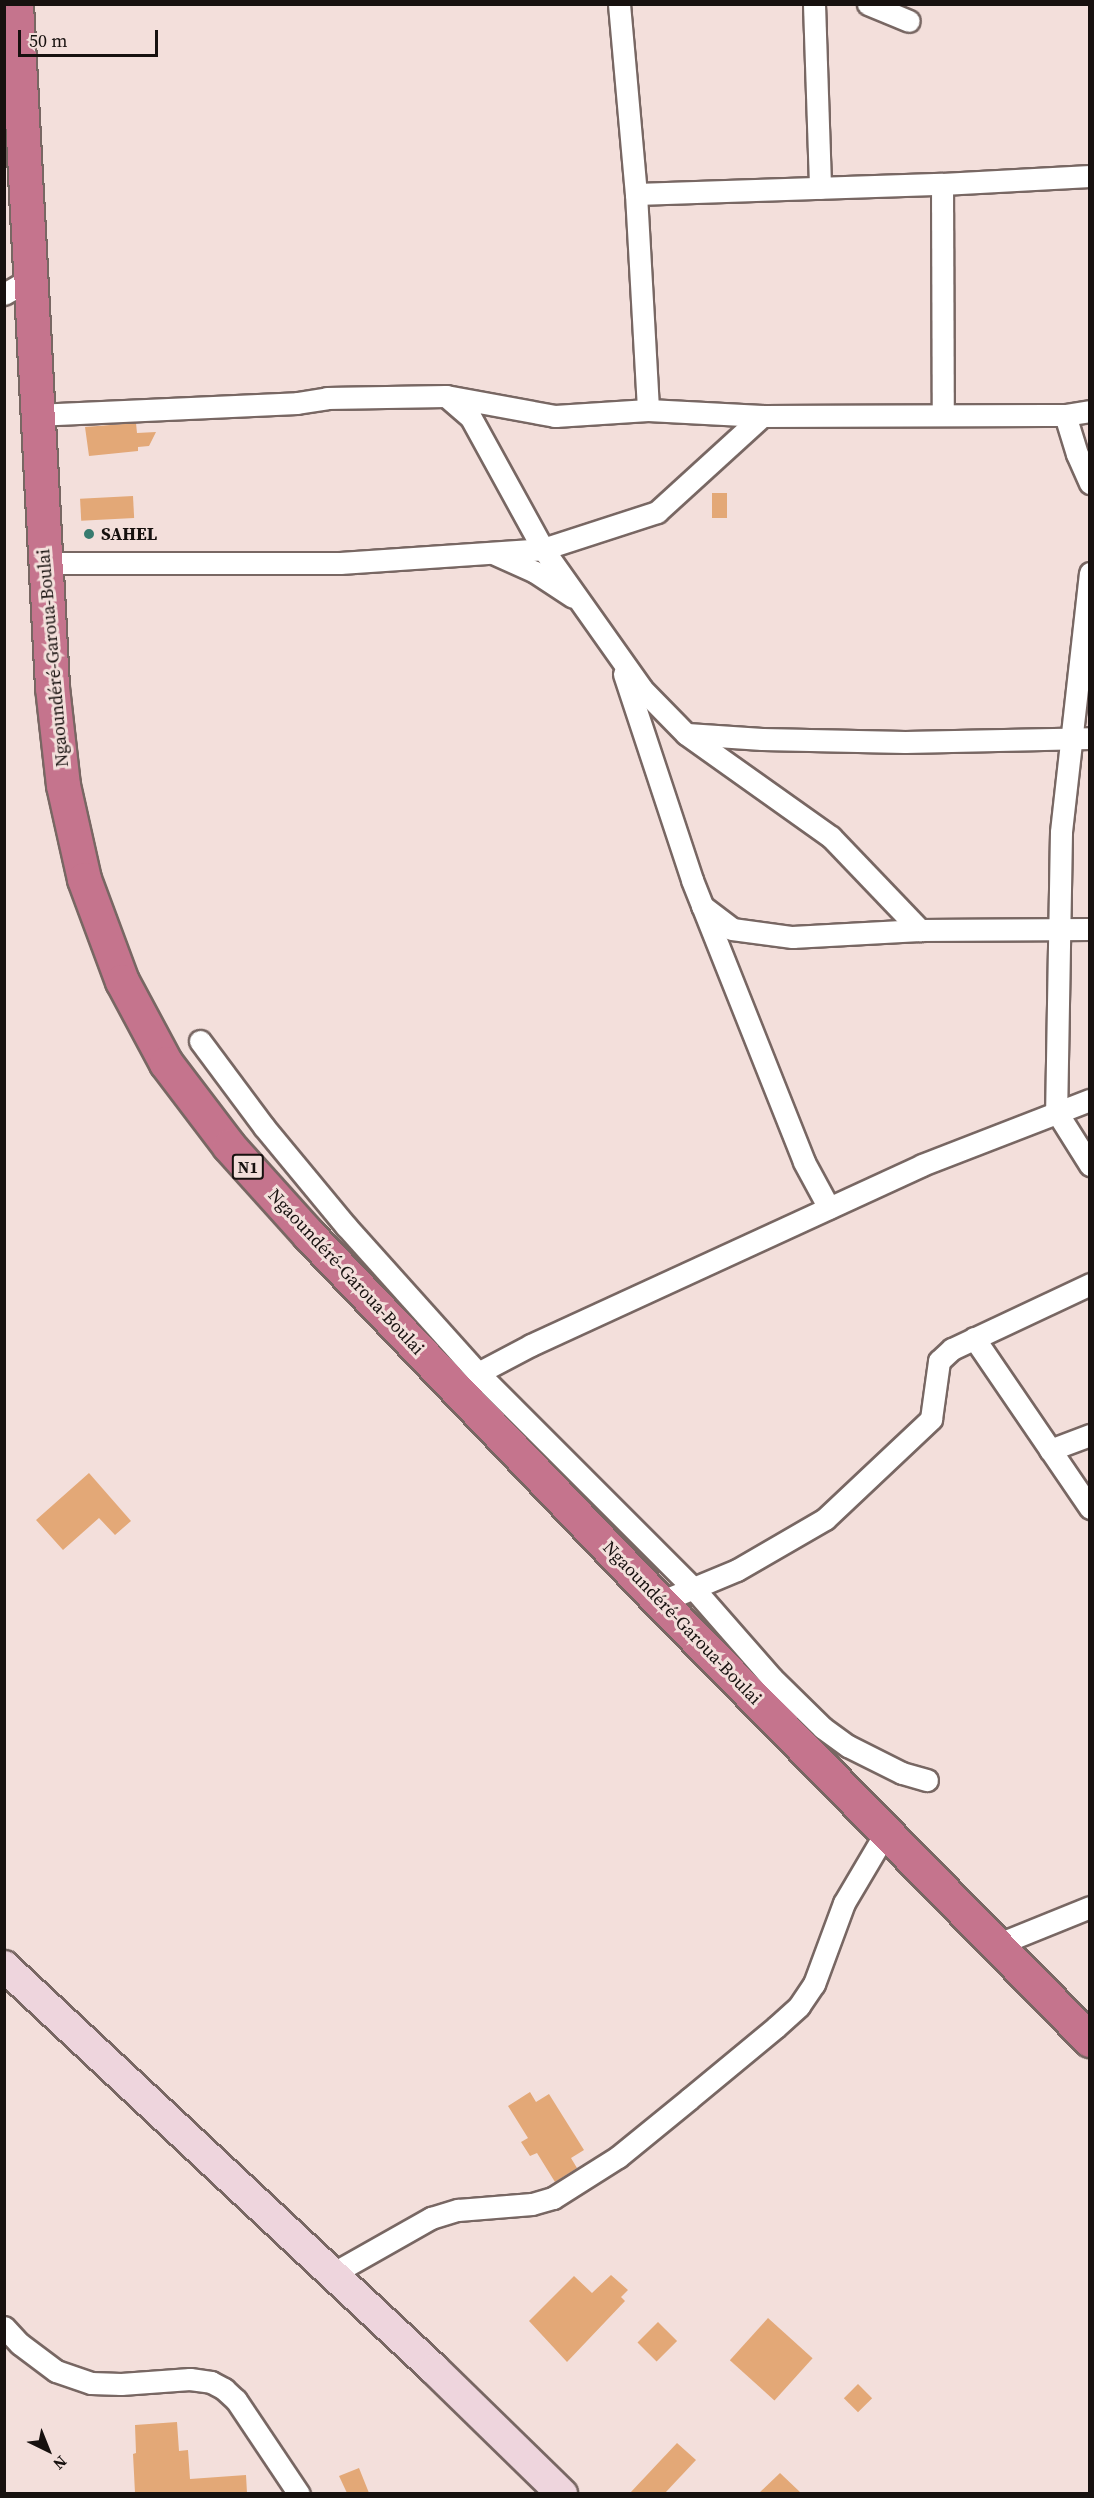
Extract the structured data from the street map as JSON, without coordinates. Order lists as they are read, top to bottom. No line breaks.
{"streets":{"highway":["Ngaoundéré-Garoua-Boulai","N1"]},"places":["SAHEL"],"scale_bar":"50 m","north":"bottom right"}
